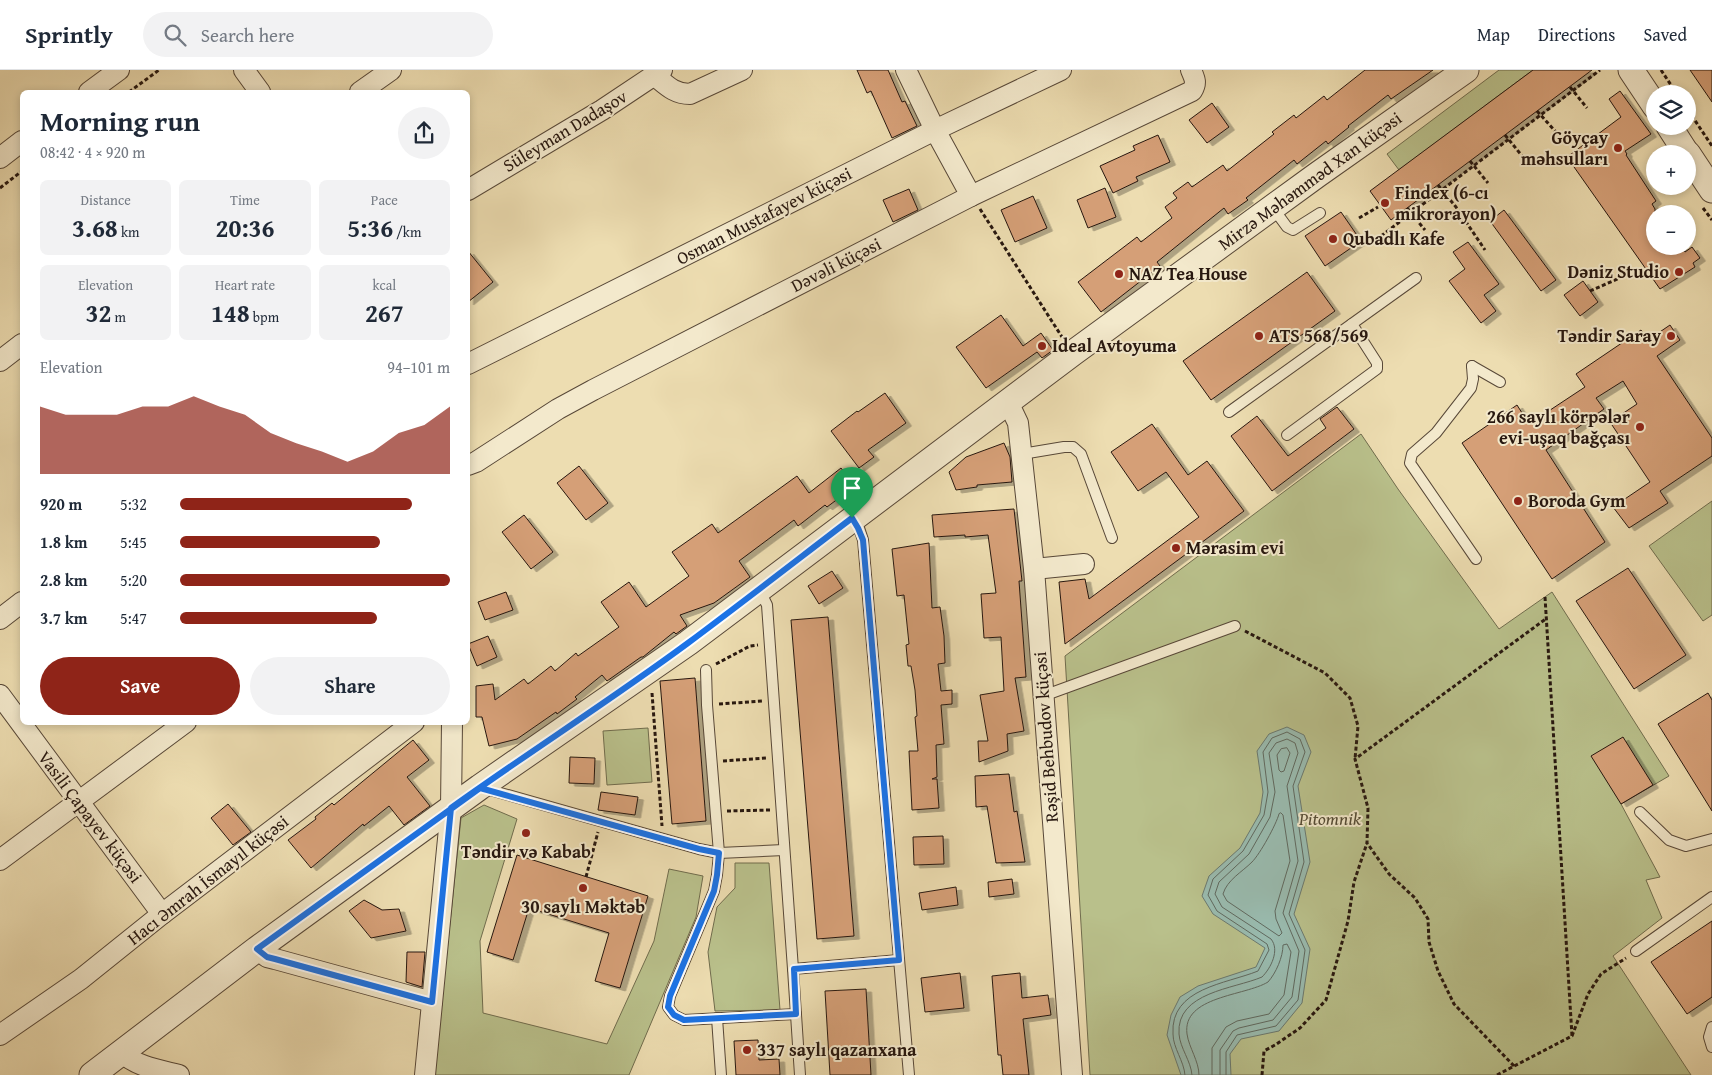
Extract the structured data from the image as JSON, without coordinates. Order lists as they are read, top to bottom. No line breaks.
{"streets":{"street":["Süleyman Dadaşov","Mirzə Məhəmməd Xan küçəsi","Osman Mustafayev küçəsi","Dəvəli küçəsi","Rəşid Behbudov küçəsi","Vasili Çapayev küçəsi","Hacı Əmrah İsmayıl küçəsi"]},"crossings":[["Mirzə Məhəmməd Xan küçəsi","Rəşid Behbudov küçəsi"],["Vasili Çapayev küçəsi","Hacı Əmrah İsmayıl küçəsi"]],"parks":["Pitomnik"],"places":["Göyçay məhsulları","Findex (6-cı mikrorayon)","Qubadlı Kafe","Dəniz Studio","NAZ Tea House","ATS 568/569","Təndir Saray","Ideal Avtoyuma","266 saylı körpələr evi-uşaq bağçası","Boroda Gym","Mərasim evi","Təndir və Kabab","30 saylı Məktəb","337 saylı qazanxana"],"page":{"header":"Sprintly","search":"Search here","nav":["Map","Directions","Saved"],"map_buttons":["+","−"],"heading":["Morning run","08:42 · 4 × 920 m"],"stats":[["Distance","3.68 km"],["Time","20:36"],["Pace","5:36 /km"],["Elevation","32 m"],["Heart rate","148 bpm"],["kcal","267"]],"chart":["Elevation","94–101 m"],"list":[{"name":"920 m","note":"5:32"},{"name":"1.8 km","note":"5:45"},{"name":"2.8 km","note":"5:20"},{"name":"3.7 km","note":"5:47"}],"buttons":["Save","Share"]}}
